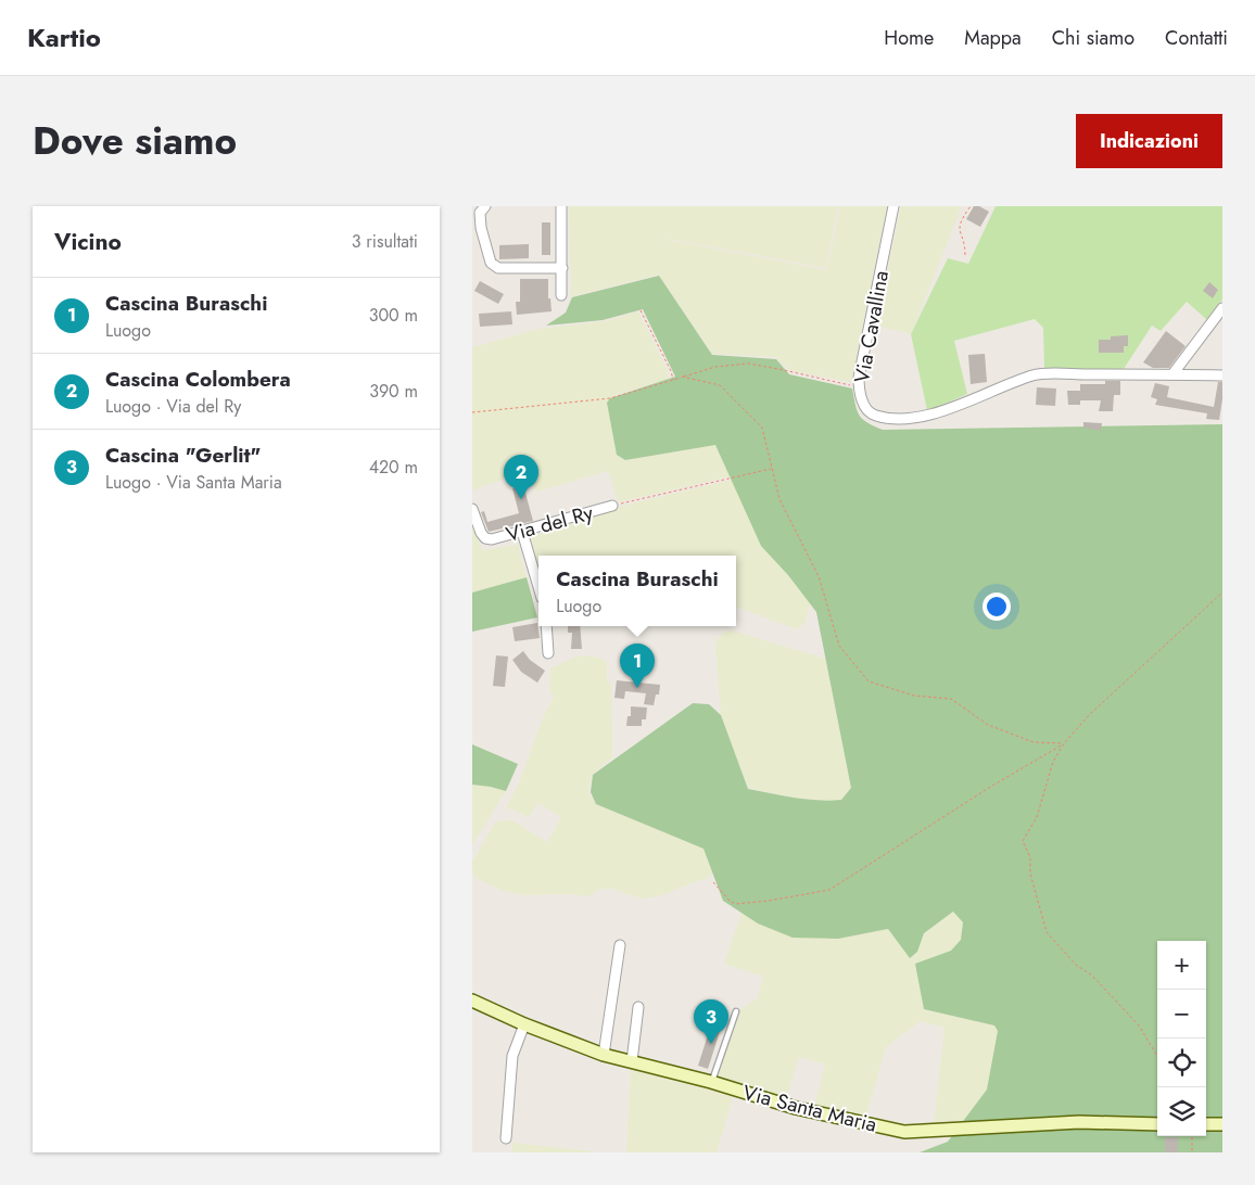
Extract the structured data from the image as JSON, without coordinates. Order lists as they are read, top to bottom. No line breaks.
{"streets":{"street":["Via Cavallina","Via del Ry","Via Santa Maria"]},"page":{"header":"Kartio","nav":["Home","Mappa","Chi siamo","Contatti"],"title":"Dove siamo","buttons":"Indicazioni","heading":["Vicino","3 risultati"],"list":[{"mark":"1","name":"Cascina Buraschi","note":"Luogo","value":"300 m"},{"mark":"2","name":"Cascina Colombera","note":"Luogo · Via del Ry","value":"390 m"},{"mark":"3","name":"Cascina \"Gerlit\"","note":"Luogo · Via Santa Maria","value":"420 m"}],"pins":["2","1","3"],"popup":["Cascina Buraschi","Luogo"],"map_buttons":["+","−"]}}
